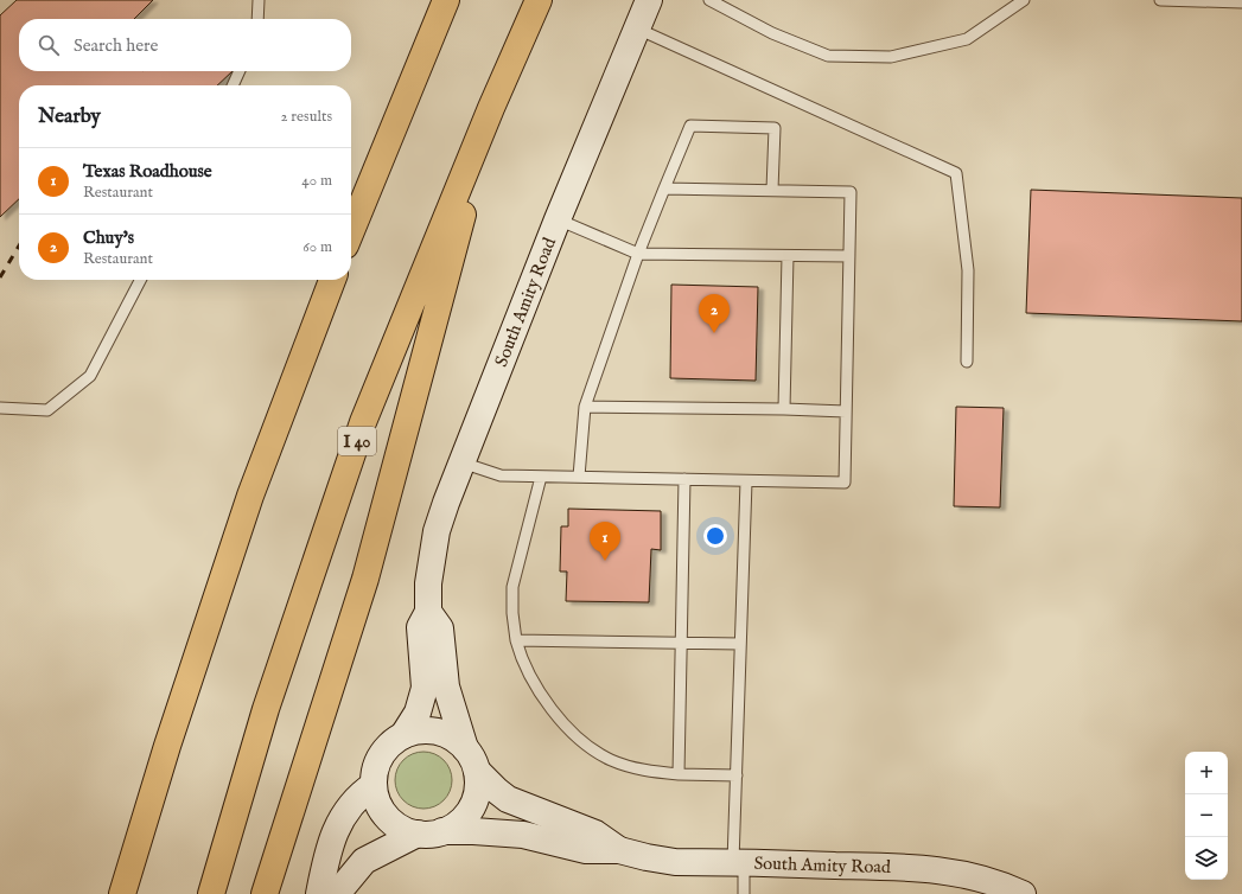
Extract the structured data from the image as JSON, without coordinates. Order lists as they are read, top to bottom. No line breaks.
{"streets":{"highway":["I 40"],"main road":["South Amity Road"]},"page":{"search":"Search here","heading":["Nearby","2 results"],"list":[{"mark":"1","name":"Texas Roadhouse","note":"Restaurant","value":"40 m"},{"mark":"2","name":"Chuy's","note":"Restaurant","value":"60 m"}],"pins":["2","1"],"map_buttons":["+","−"]}}
